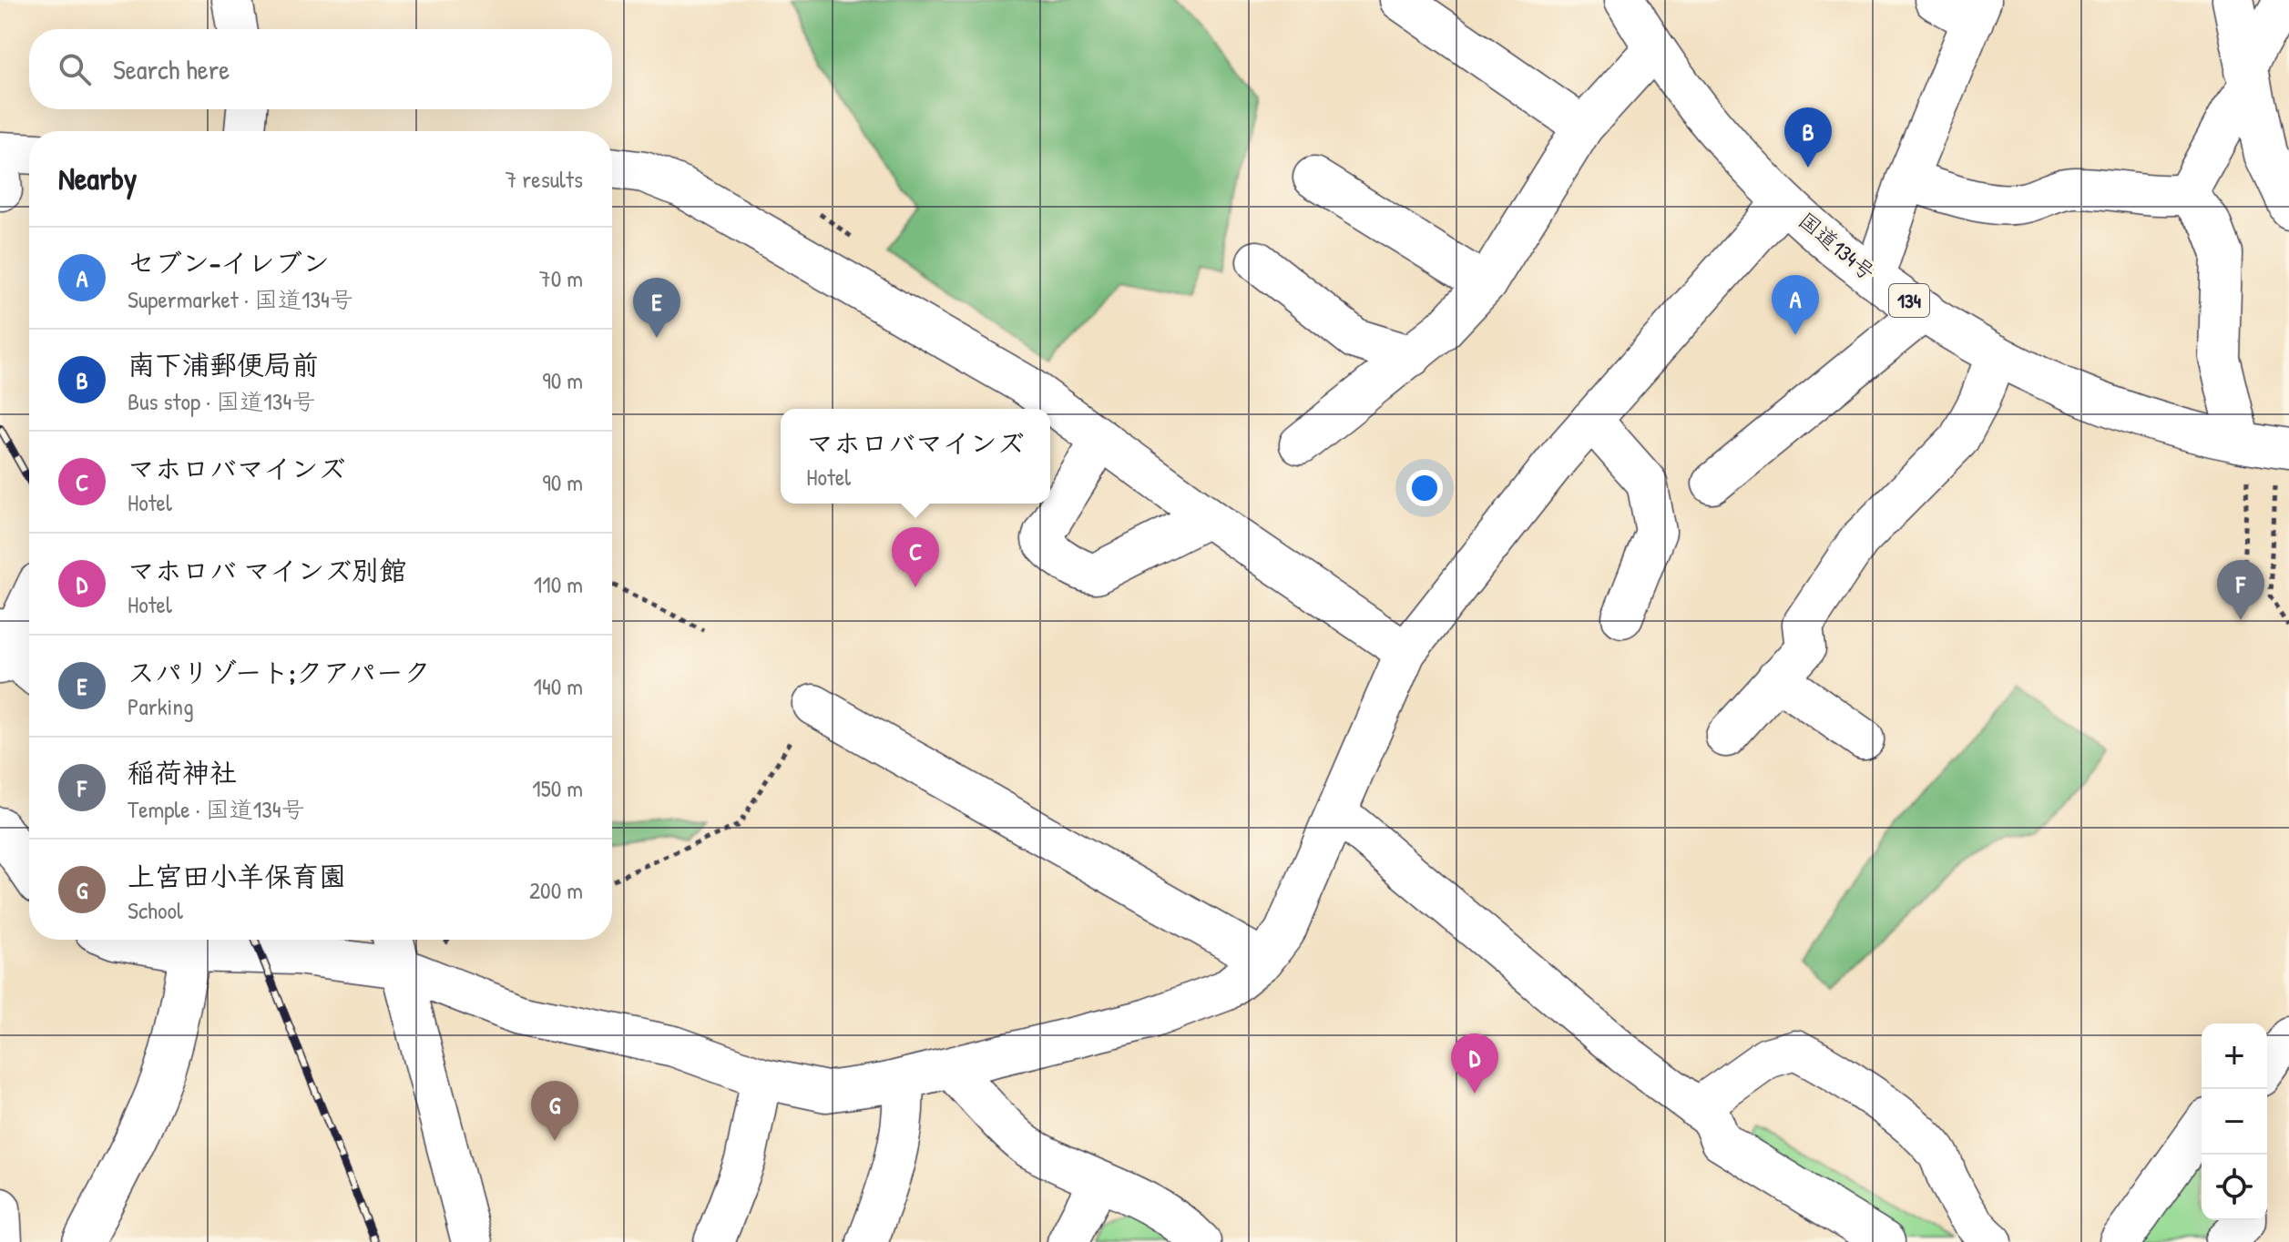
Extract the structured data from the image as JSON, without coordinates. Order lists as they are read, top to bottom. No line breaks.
{"streets":{"main road":["国道134号","134"]},"page":{"search":"Search here","pins":["B","A","E","C","F","D","G"],"heading":["Nearby","7 results"],"list":[{"mark":"A","name":"セブン-イレブン","note":"Supermarket · 国道134号","value":"70 m"},{"mark":"B","name":"南下浦郵便局前","note":"Bus stop · 国道134号","value":"90 m"},{"mark":"C","name":"マホロバマインズ","note":"Hotel","value":"90 m"},{"mark":"D","name":"マホロバ マインズ別館","note":"Hotel","value":"110 m"},{"mark":"E","name":"スパリゾート;クアパーク","note":"Parking","value":"140 m"},{"mark":"F","name":"稲荷神社","note":"Temple · 国道134号","value":"150 m"},{"mark":"G","name":"上宮田小羊保育園","note":"School","value":"200 m"}],"popup":["マホロバマインズ","Hotel"],"map_buttons":["+","−"]}}
